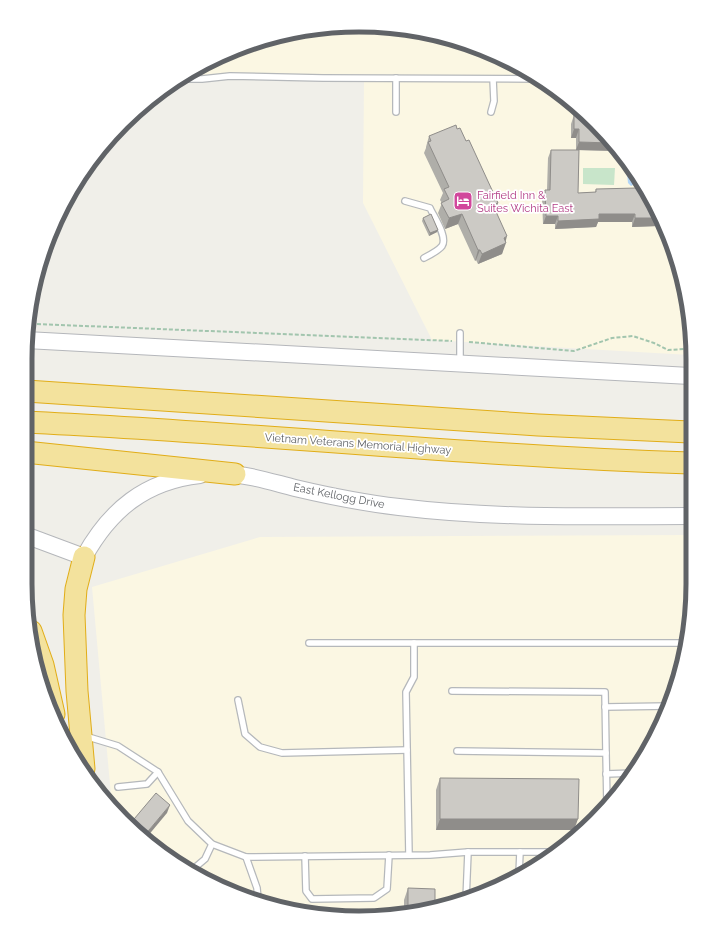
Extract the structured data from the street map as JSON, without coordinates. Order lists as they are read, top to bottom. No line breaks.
{"streets":{"highway":["Vietnam Veterans Memorial Highway"],"main road":["East Kellogg Drive"]},"places":{"hotel":["Fairfield Inn & Suites Wichita East"]}}
